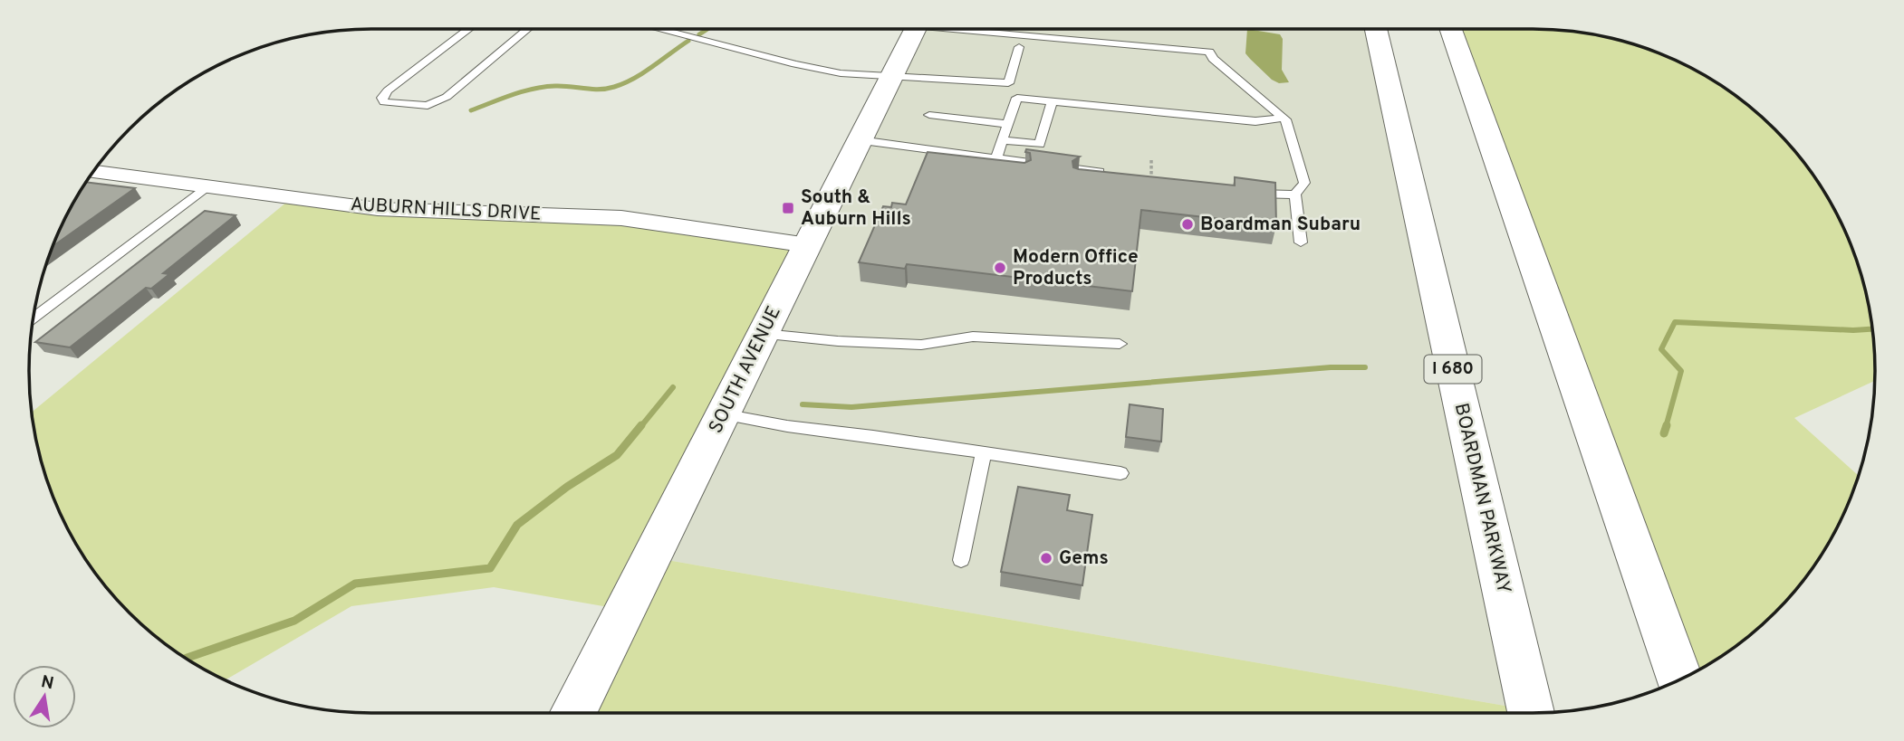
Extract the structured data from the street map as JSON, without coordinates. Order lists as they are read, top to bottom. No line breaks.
{"streets":{"main road":["I 680","SOUTH AVENUE","BOARDMAN PARKWAY"],"street":["AUBURN HILLS DRIVE"]},"crossings":[["AUBURN HILLS DRIVE","SOUTH AVENUE"]],"places":{"transit":["South & Auburn Hills"],"other":["Boardman Subaru","Modern Office Products","Gems"]},"north":"top"}
